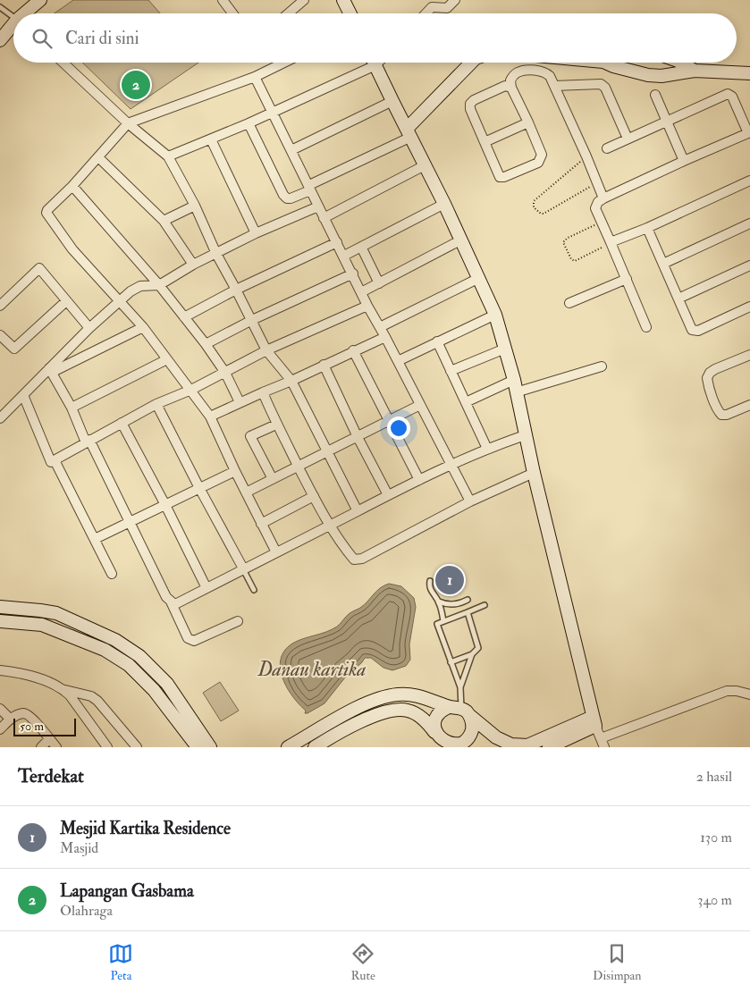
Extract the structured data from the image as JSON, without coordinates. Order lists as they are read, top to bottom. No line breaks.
{"water":["Danau kartika"],"scale_bar":"50 m","page":{"search":"Cari di sini","pins":["2","1"],"scale":"50 m","heading":["Terdekat","2 hasil"],"list":[{"mark":"1","name":"Mesjid Kartika Residence","note":"Masjid","value":"130 m"},{"mark":"2","name":"Lapangan Gasbama","note":"Olahraga","value":"340 m"}],"nav":["Peta","Rute","Disimpan"]}}
